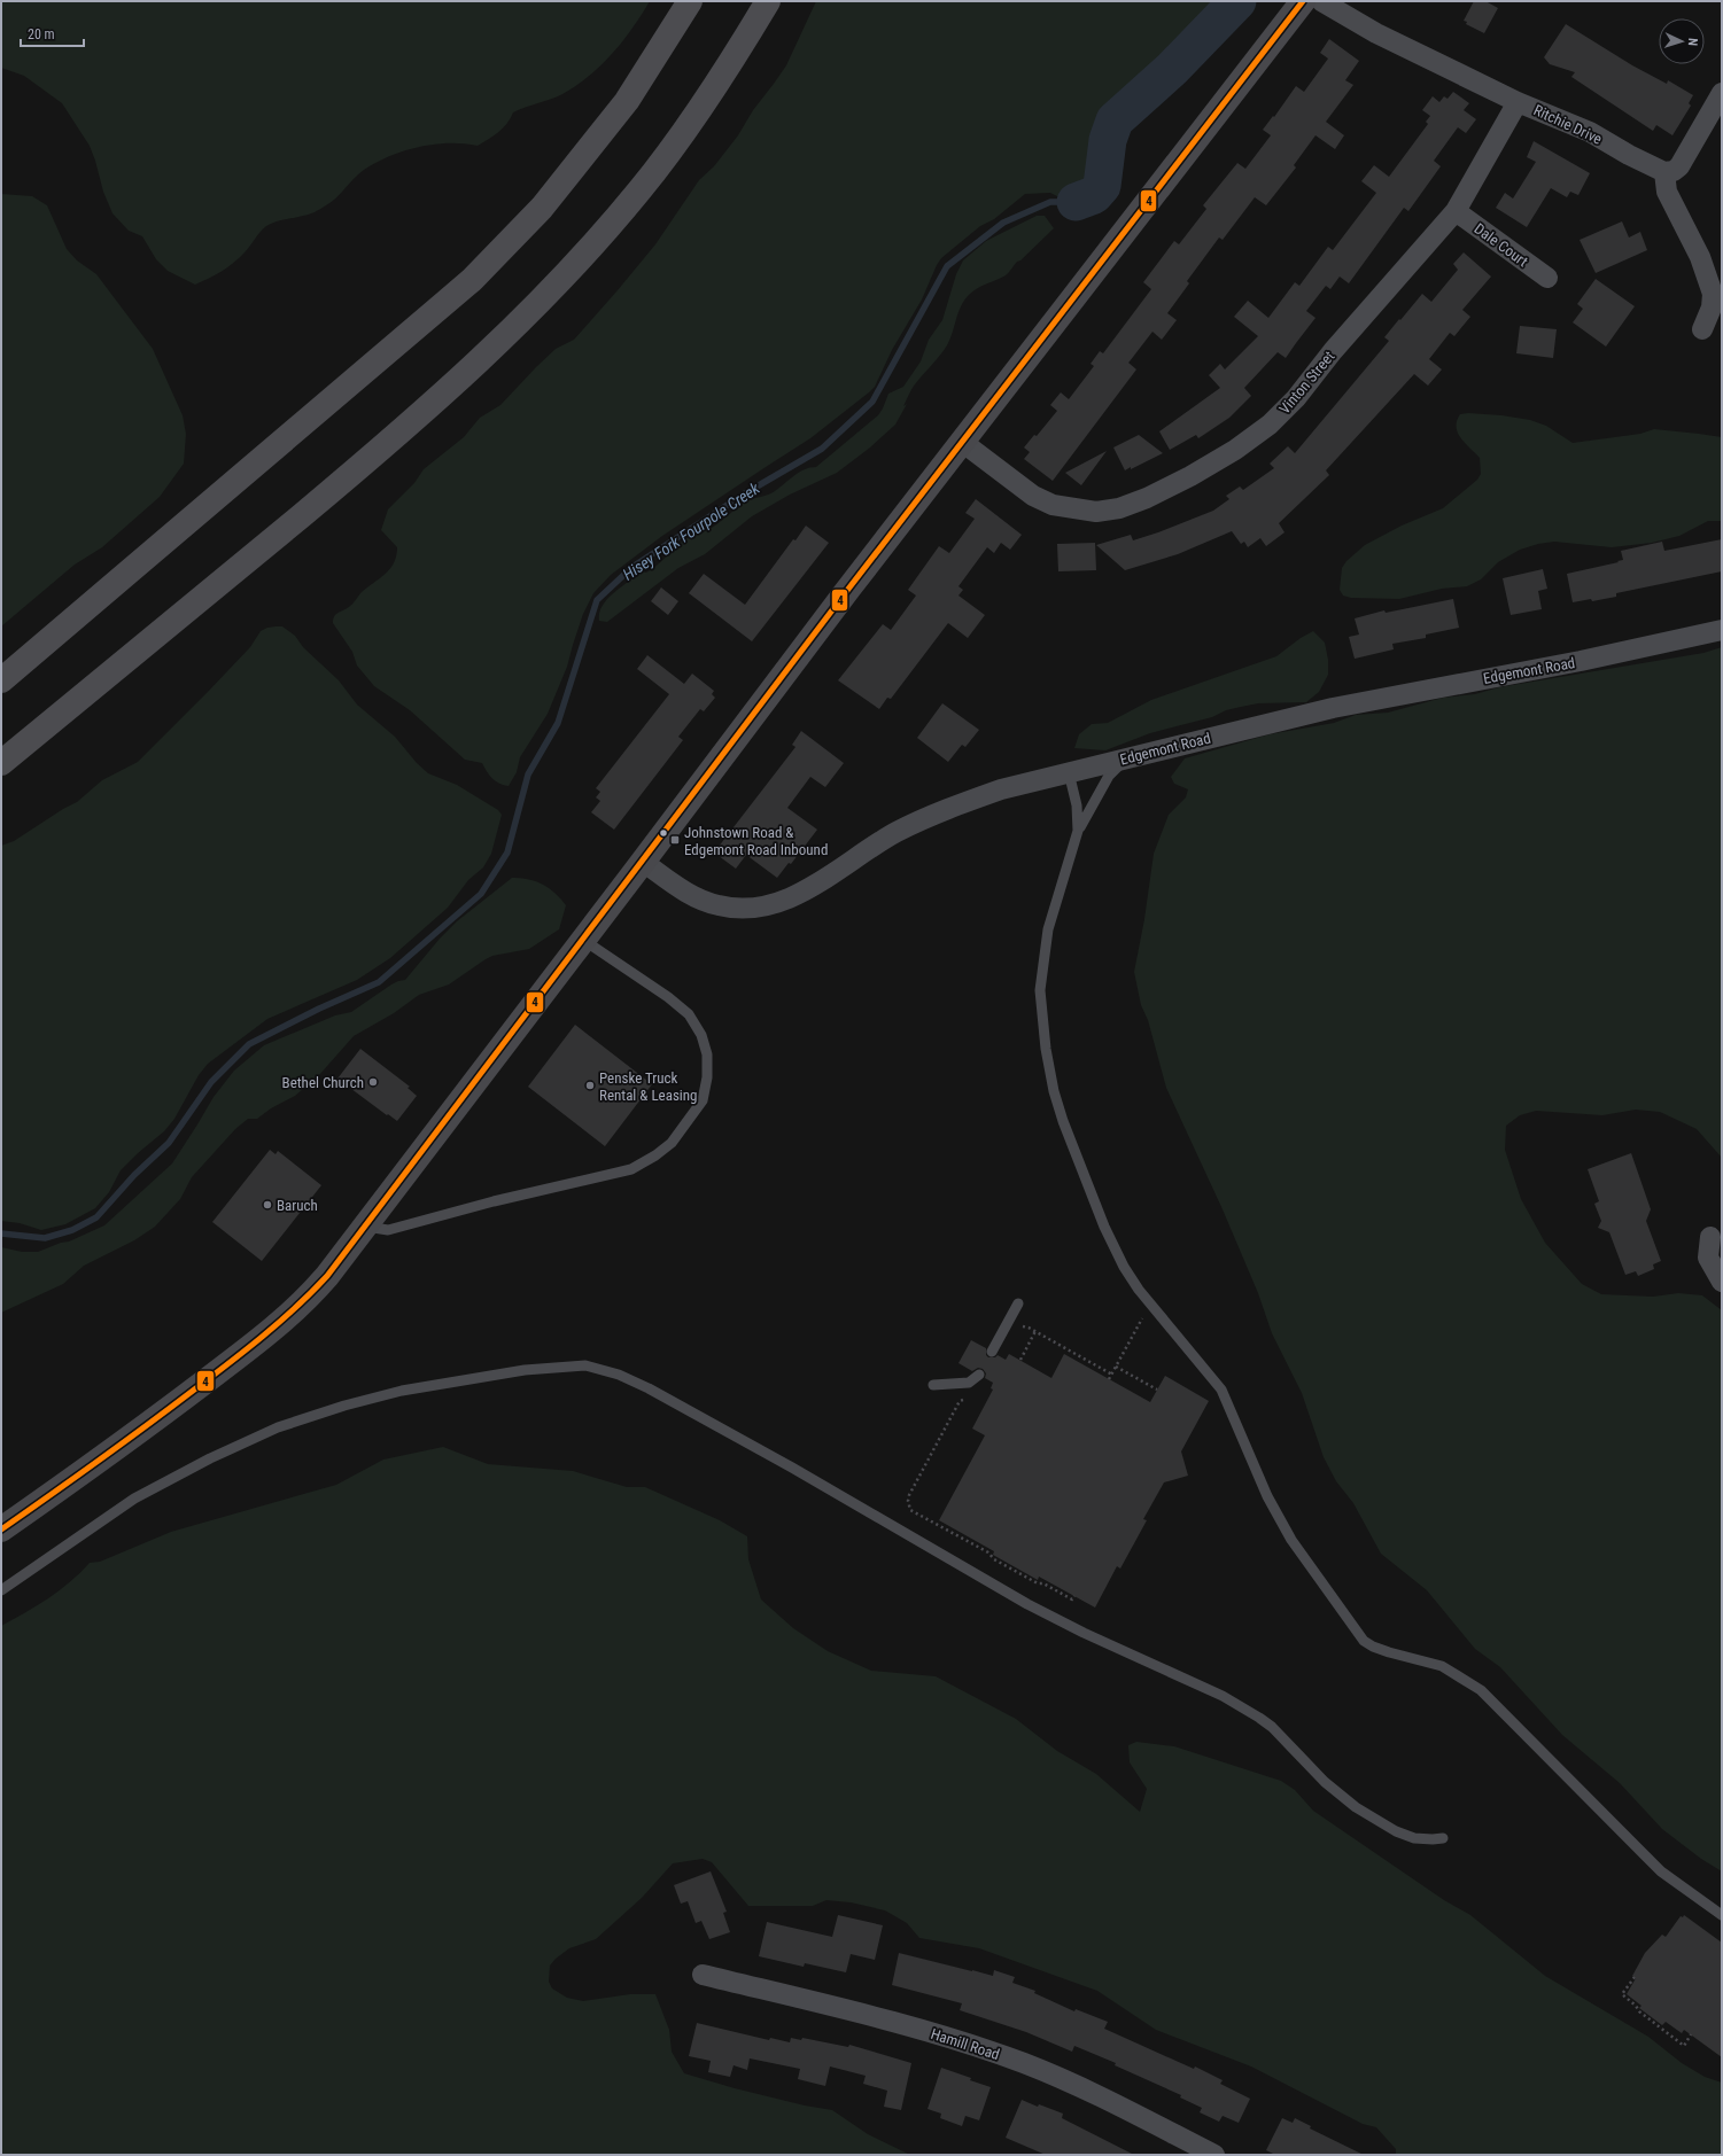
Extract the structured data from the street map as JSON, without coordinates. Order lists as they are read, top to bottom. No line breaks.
{"streets":{"street":["Ritchie Drive","Dale Court","Vinton Street","Edgemont Road","Hamill Road"]},"crossings":[["Ritchie Drive","Vinton Street"],["Dale Court","Vinton Street"]],"water":["Hisey Fork Fourpole Creek"],"places":{"transit":["Johnstown Road & Edgemont Road Inbound"],"other":["Bethel Church","Penske Truck Rental & Leasing","Baruch"]},"lines":["transit line 4"],"scale_bar":"20 m","north":"right"}
